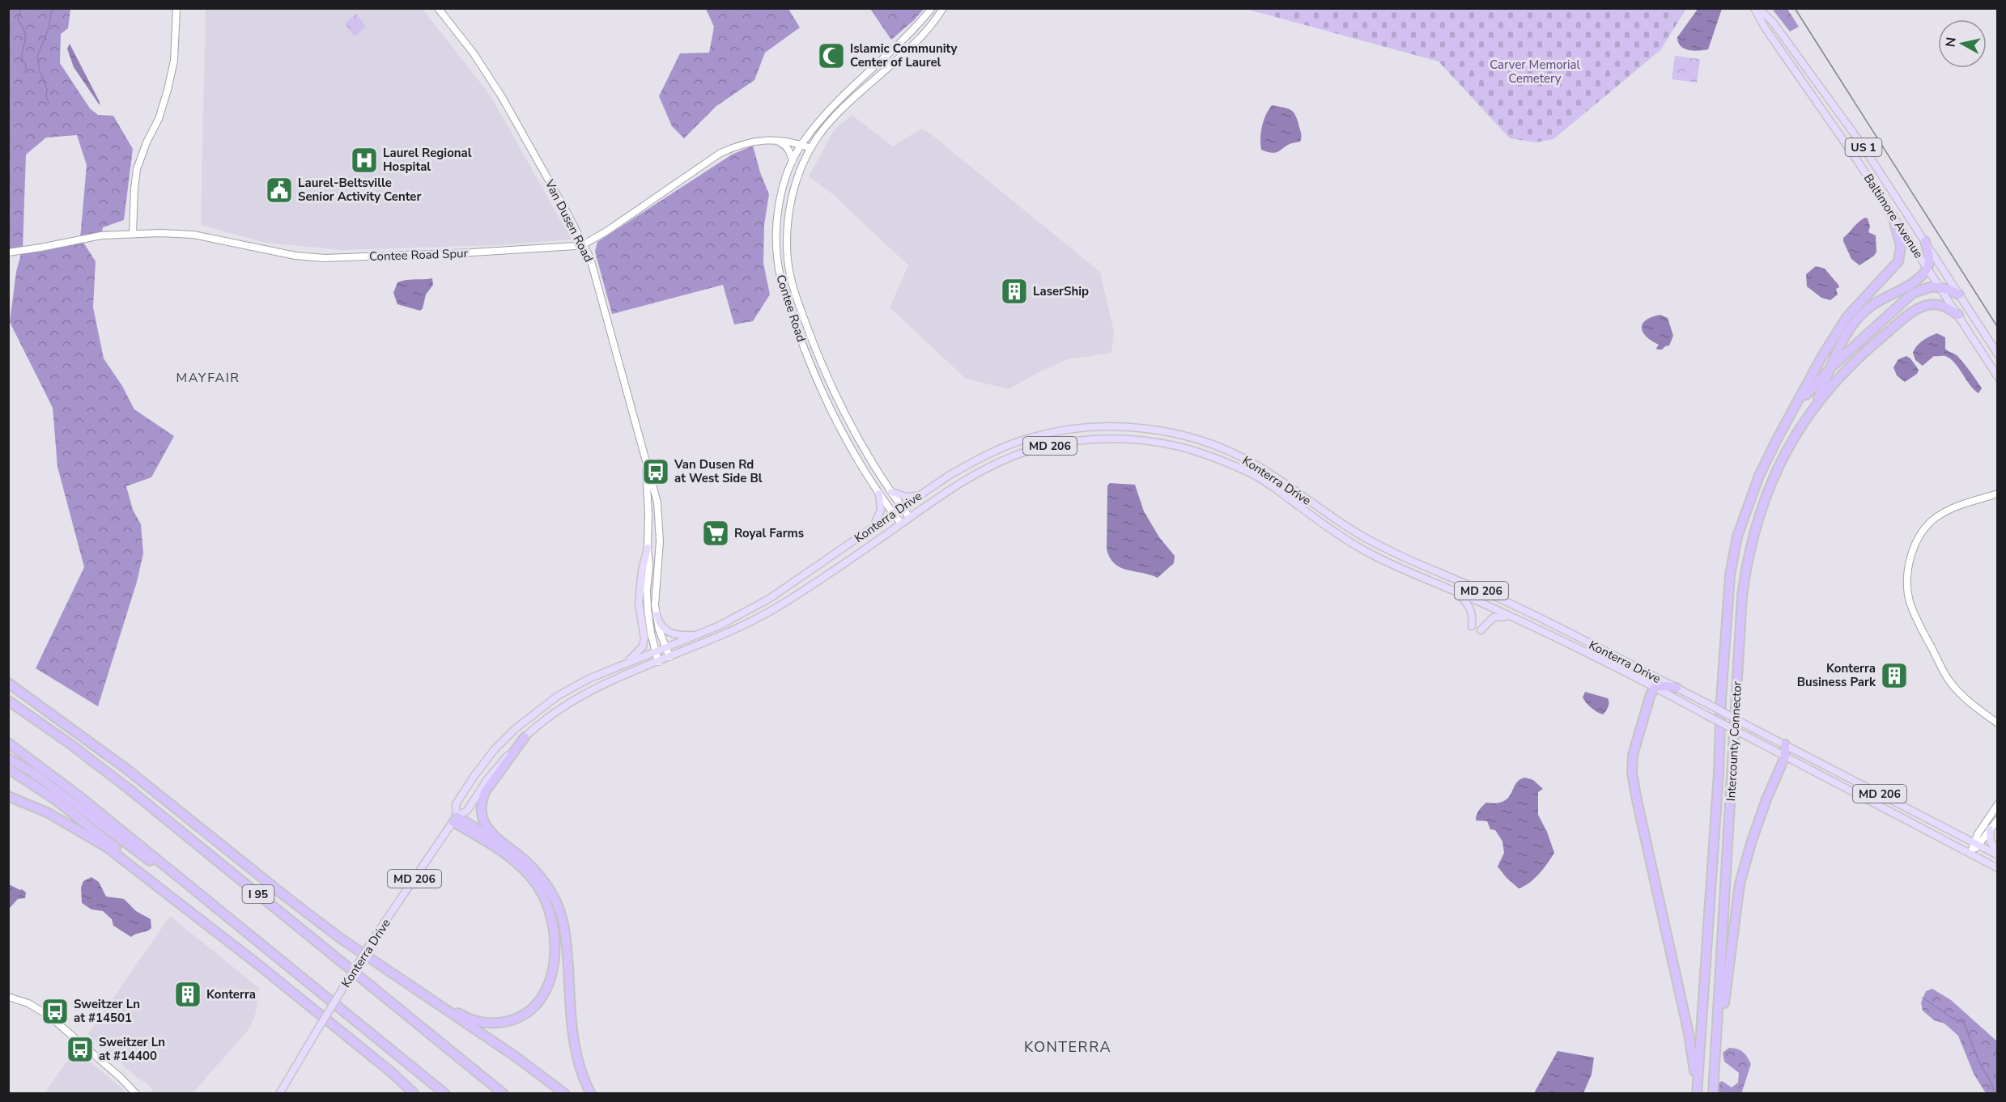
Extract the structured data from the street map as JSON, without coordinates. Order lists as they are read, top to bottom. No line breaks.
{"streets":{"highway":["Intercounty Connector","I 95"],"main road":["US 1","Baltimore Avenue","MD 206","Konterra Drive"],"street":["Van Dusen Road","Contee Road Spur","Contee Road"]},"crossings":[["Van Dusen Road","Contee Road Spur"],["Van Dusen Road","Konterra Drive"],["Contee Road Spur","Contee Road"],["Contee Road","Konterra Drive"],["MD 206","Konterra Drive"]],"districts":["MAYFAIR","KONTERRA"],"parks":["Carver Memorial Cemetery"],"places":{"mosque":["Islamic Community Center of Laurel"],"hospital":["Laurel Regional Hospital"],"public building":["Laurel-Beltsville Senior Activity Center"],"building":["LaserShip","Konterra Business Park","Konterra"],"bus stop":["Van Dusen Rd at West Side Bl","Sweitzer Ln at #14501","Sweitzer Ln at #14400"],"supermarket":["Royal Farms"]},"north":"left"}
